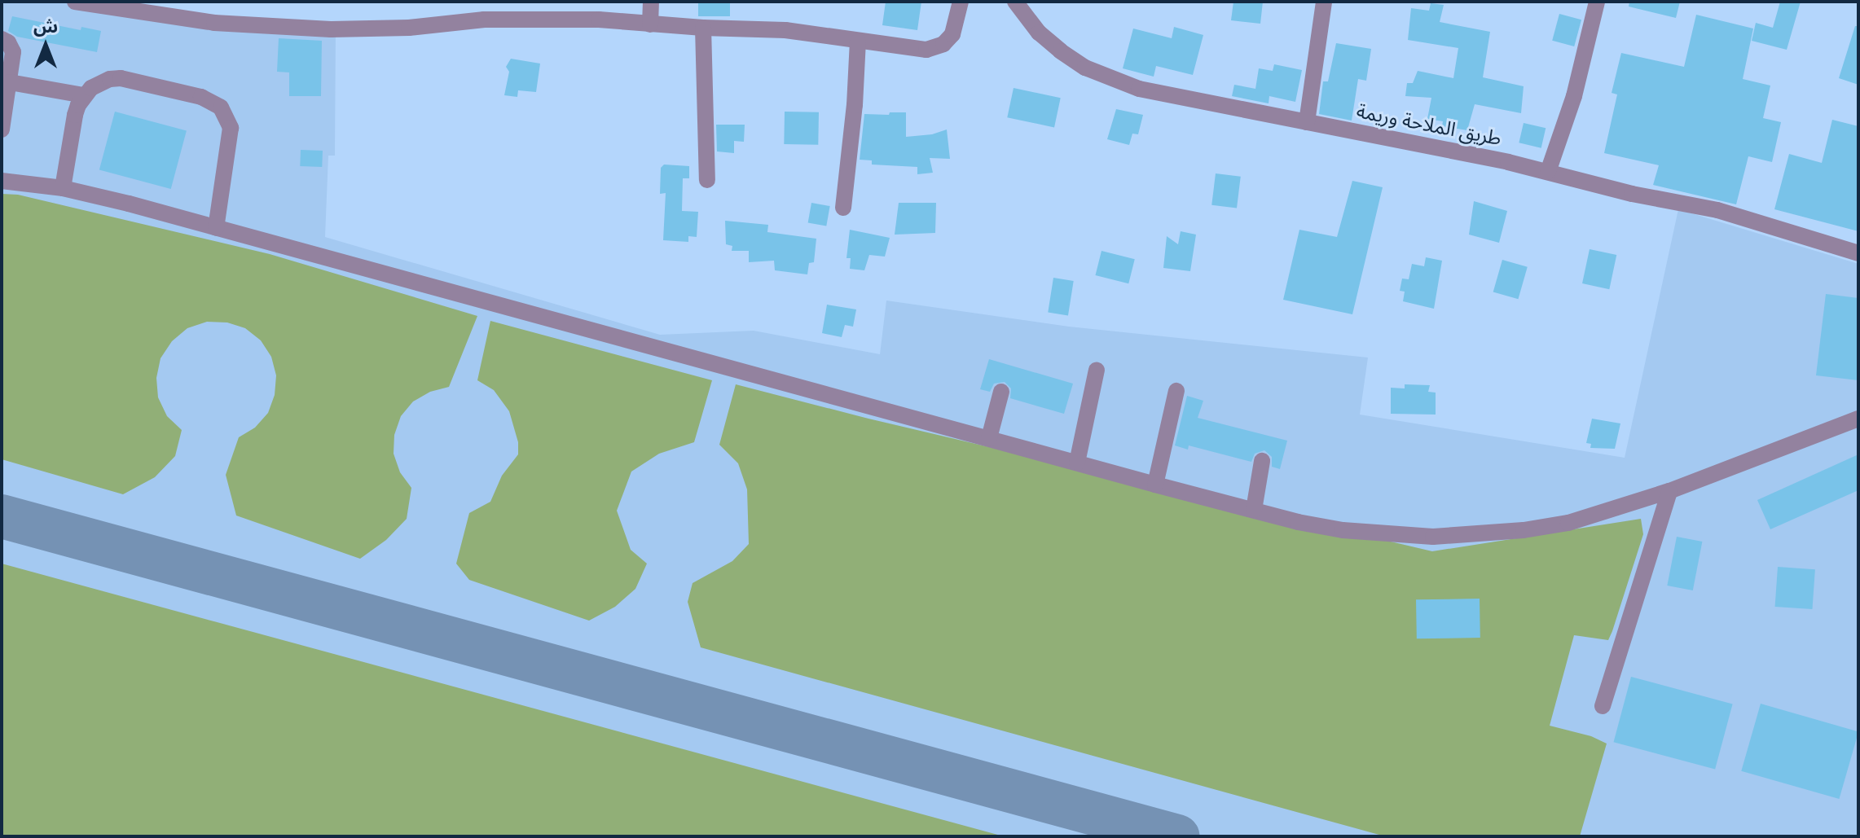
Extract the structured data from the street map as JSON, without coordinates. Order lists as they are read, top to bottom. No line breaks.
{"streets":{"street":["طريق الملاحة وريمة"]},"north":"top"}
